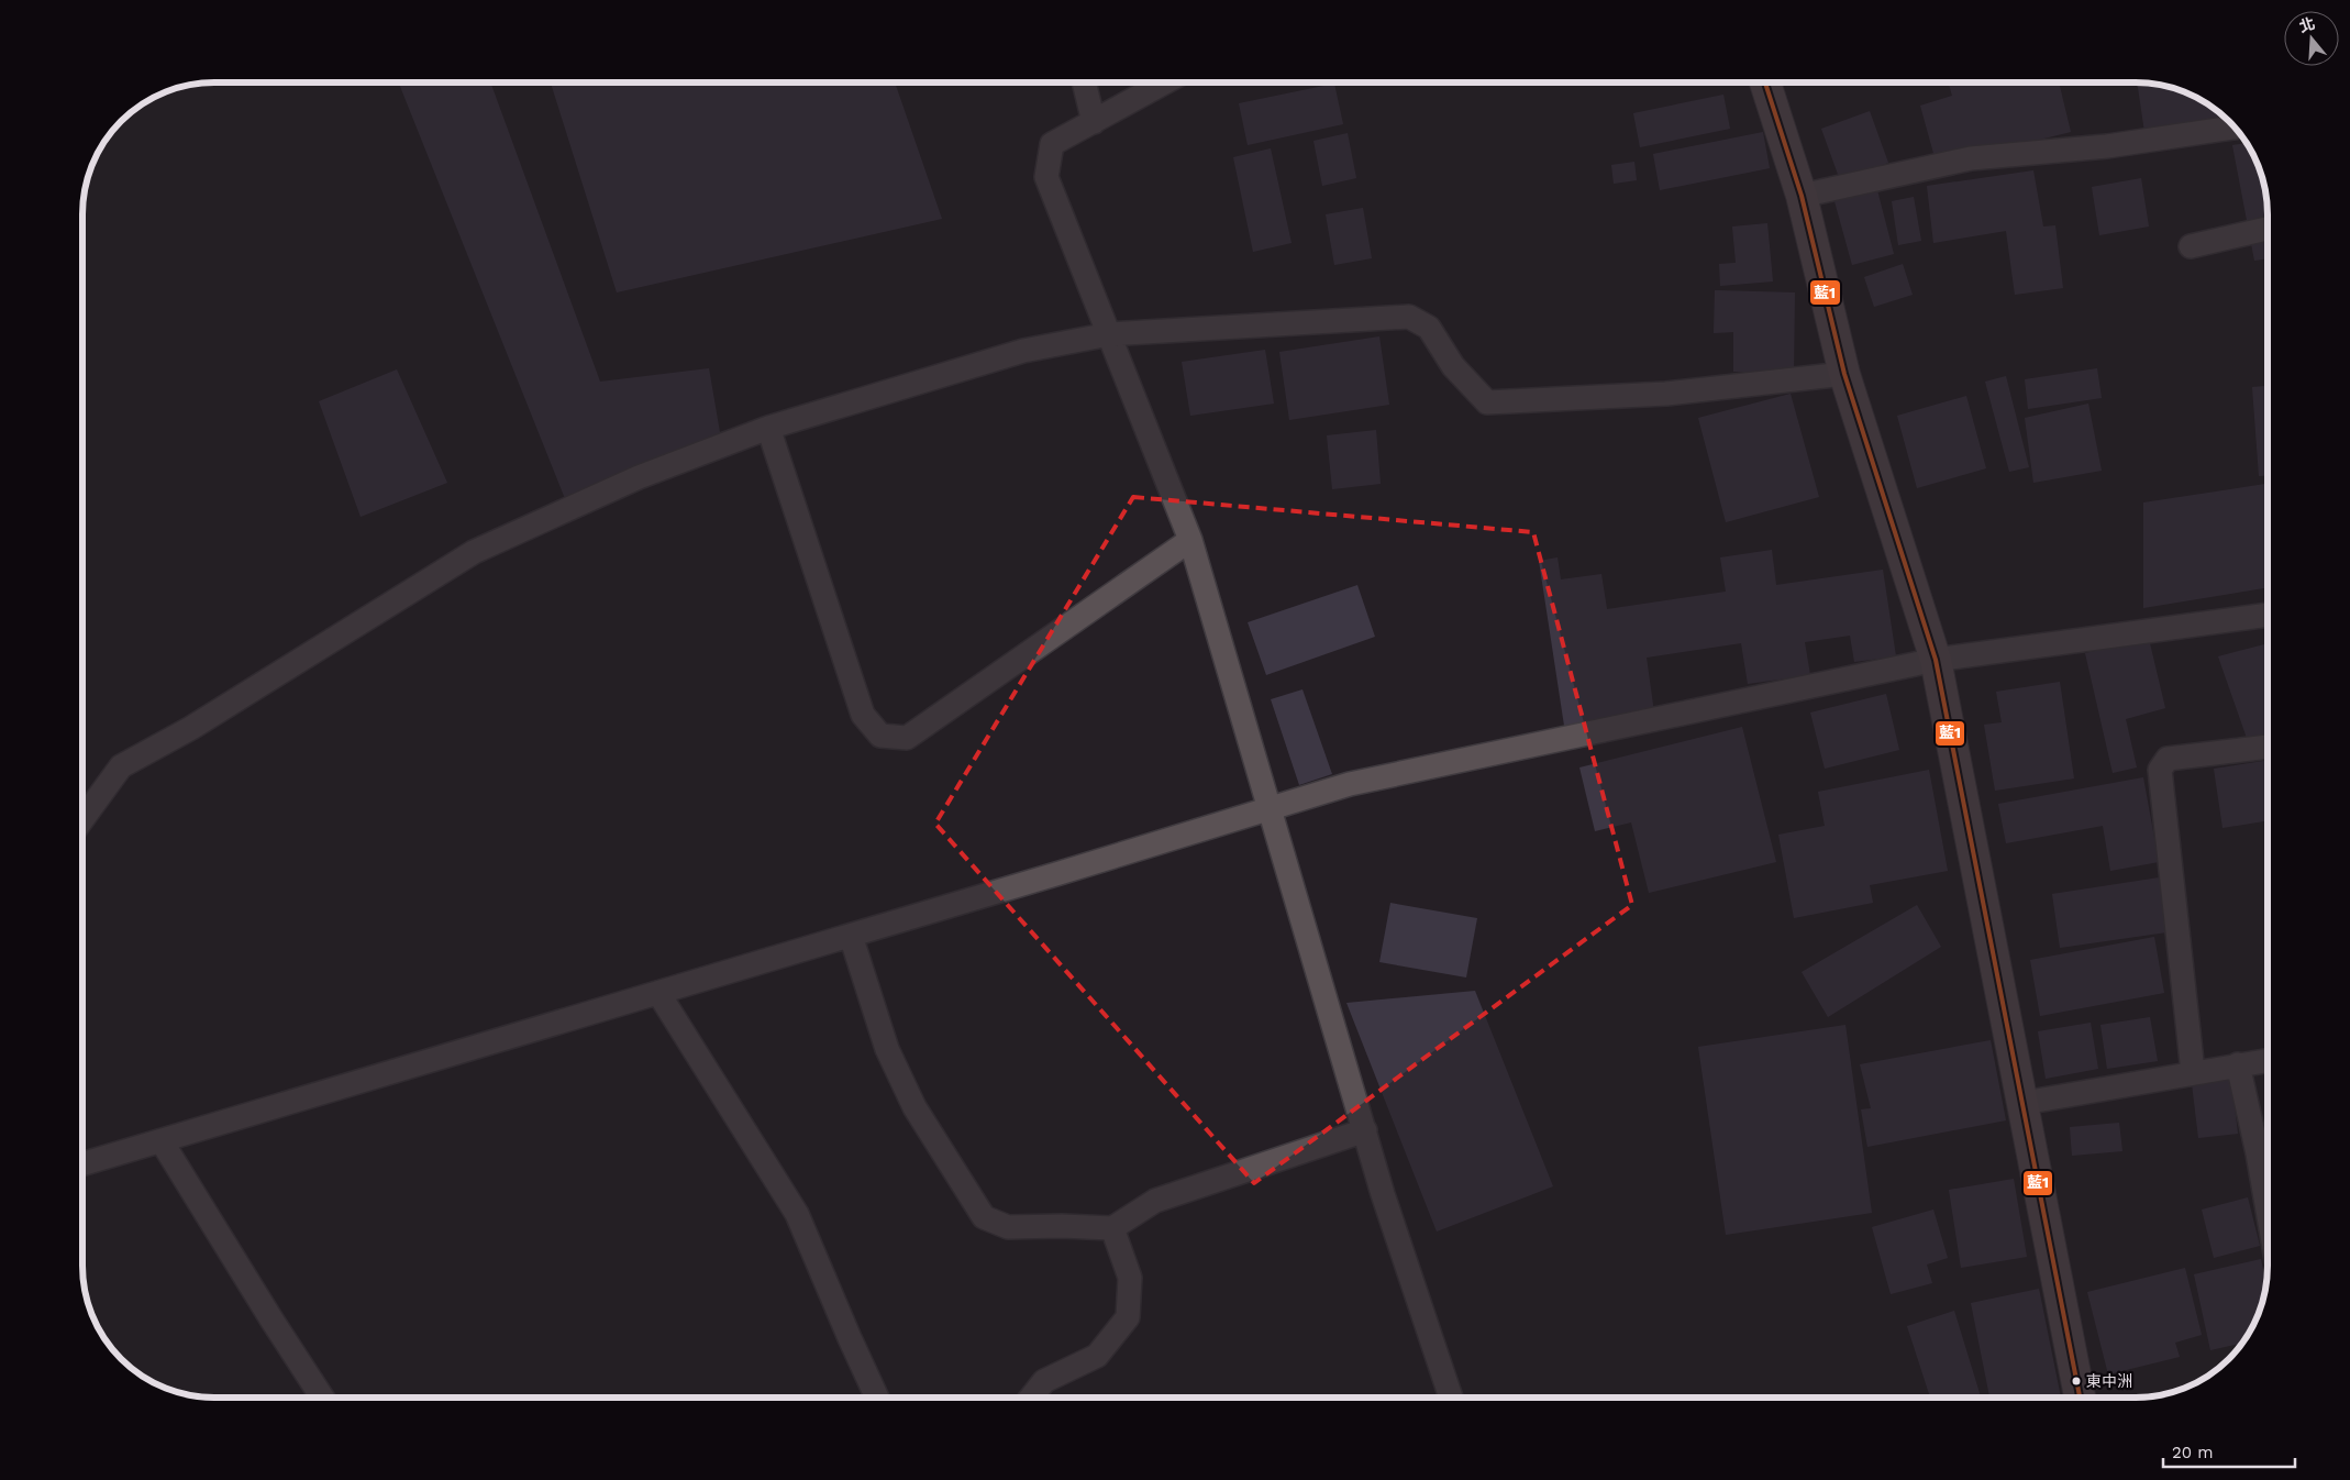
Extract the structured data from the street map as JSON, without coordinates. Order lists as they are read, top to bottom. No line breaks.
{"places":["東中洲"],"lines":["transit line 藍1"],"scale_bar":"20 m","north":"top"}
